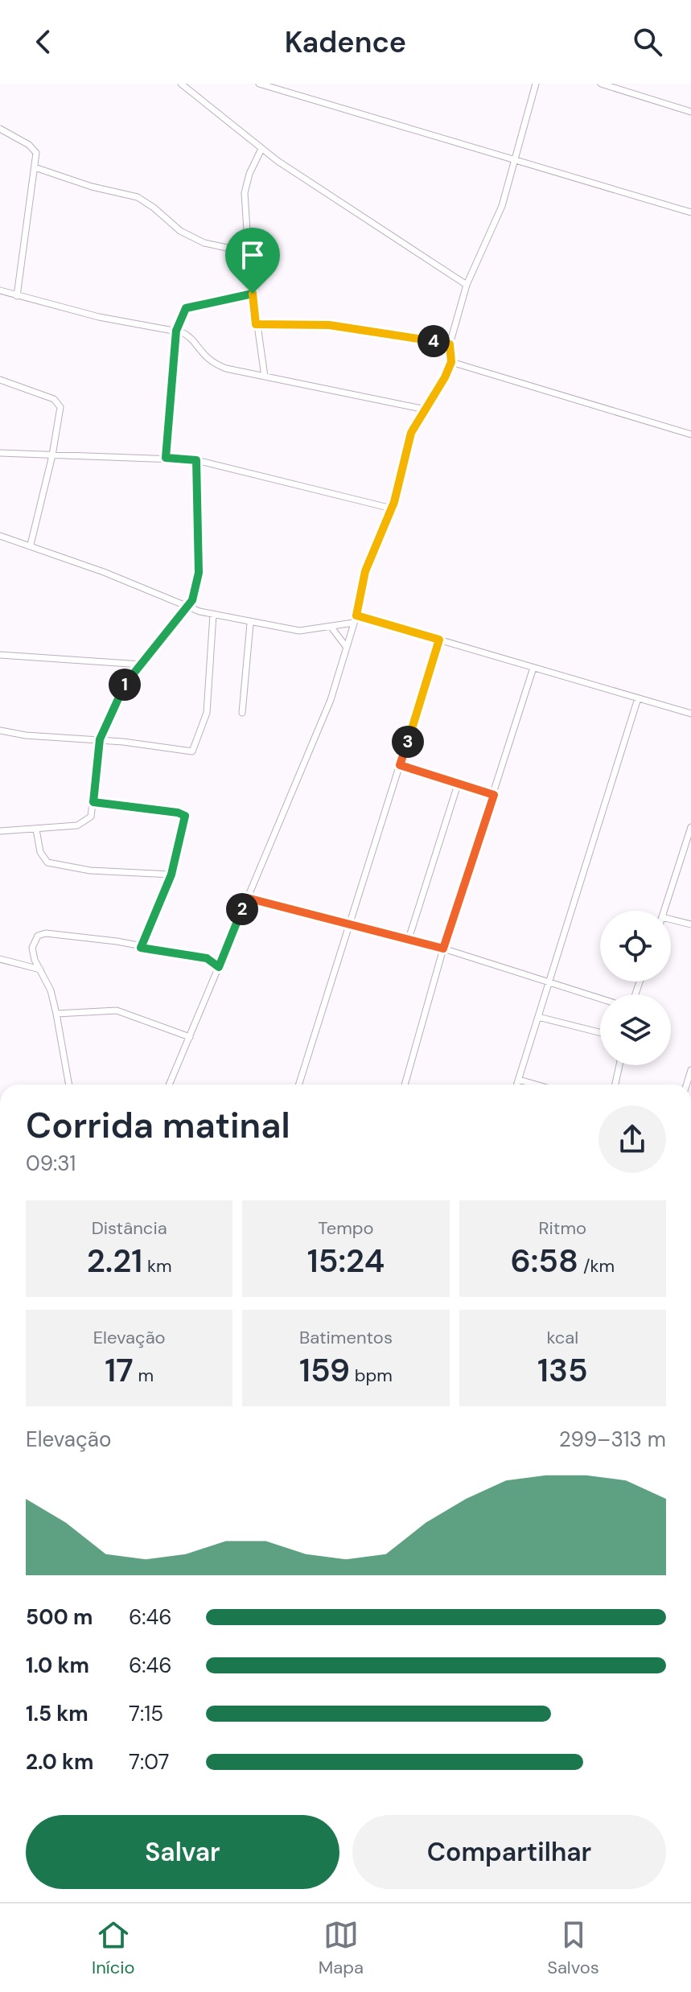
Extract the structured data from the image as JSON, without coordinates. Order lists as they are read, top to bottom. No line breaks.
{"page":{"header":"Kadence","pins":["4","1","3","2"],"heading":["Corrida matinal","09:31"],"stats":[["Distância","2.21 km"],["Tempo","15:24"],["Ritmo","6:58 /km"],["Elevação","17 m"],["Batimentos","159 bpm"],["kcal","135"]],"chart":["Elevação","299–313 m"],"list":[{"name":"500 m","note":"6:46"},{"name":"1.0 km","note":"6:46"},{"name":"1.5 km","note":"7:15"},{"name":"2.0 km","note":"7:07"}],"buttons":["Salvar","Compartilhar"],"tabs":["Início","Mapa","Salvos"]}}
